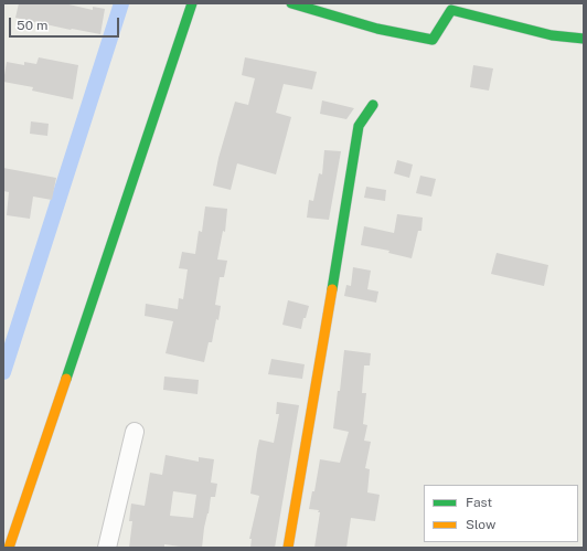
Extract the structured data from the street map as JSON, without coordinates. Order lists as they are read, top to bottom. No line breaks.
{"legend":["Fast","Slow"],"scale_bar":"50 m"}
